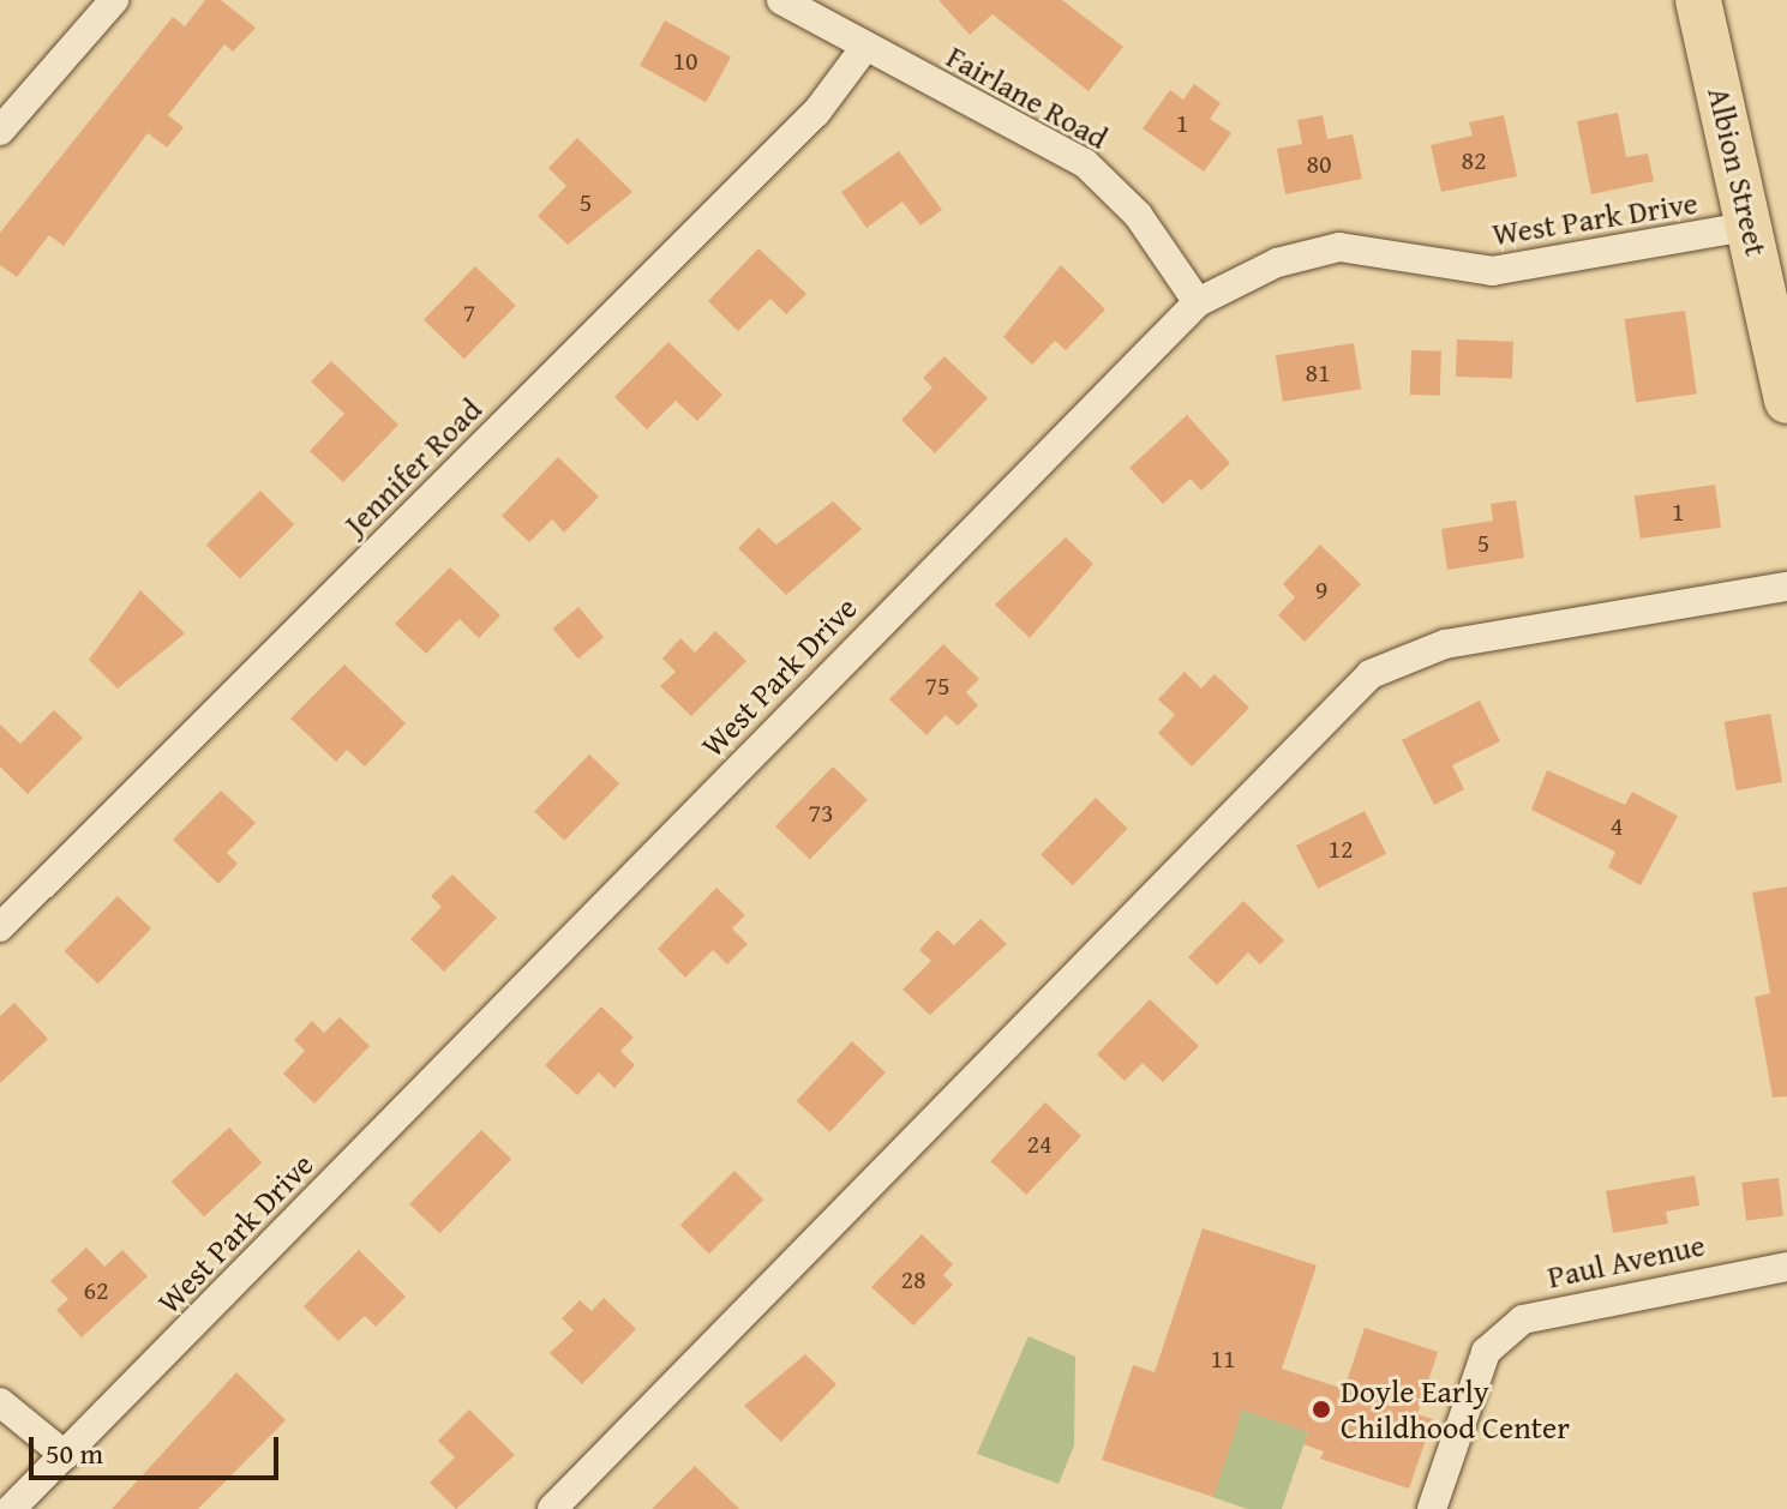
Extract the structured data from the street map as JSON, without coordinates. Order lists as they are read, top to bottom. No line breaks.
{"streets":{"main road":["Albion Street"],"street":["Fairlane Road","West Park Drive","Jennifer Road","Paul Avenue"]},"crossings":[["Fairlane Road","West Park Drive"],["Fairlane Road","Jennifer Road"],["Albion Street","West Park Drive"]],"places":["Doyle Early Childhood Center"],"house_numbers":["10","1","82","80","5","7","81","1","5","9","75","73","4","12","24","28","62","11"],"scale_bar":"50 m"}
